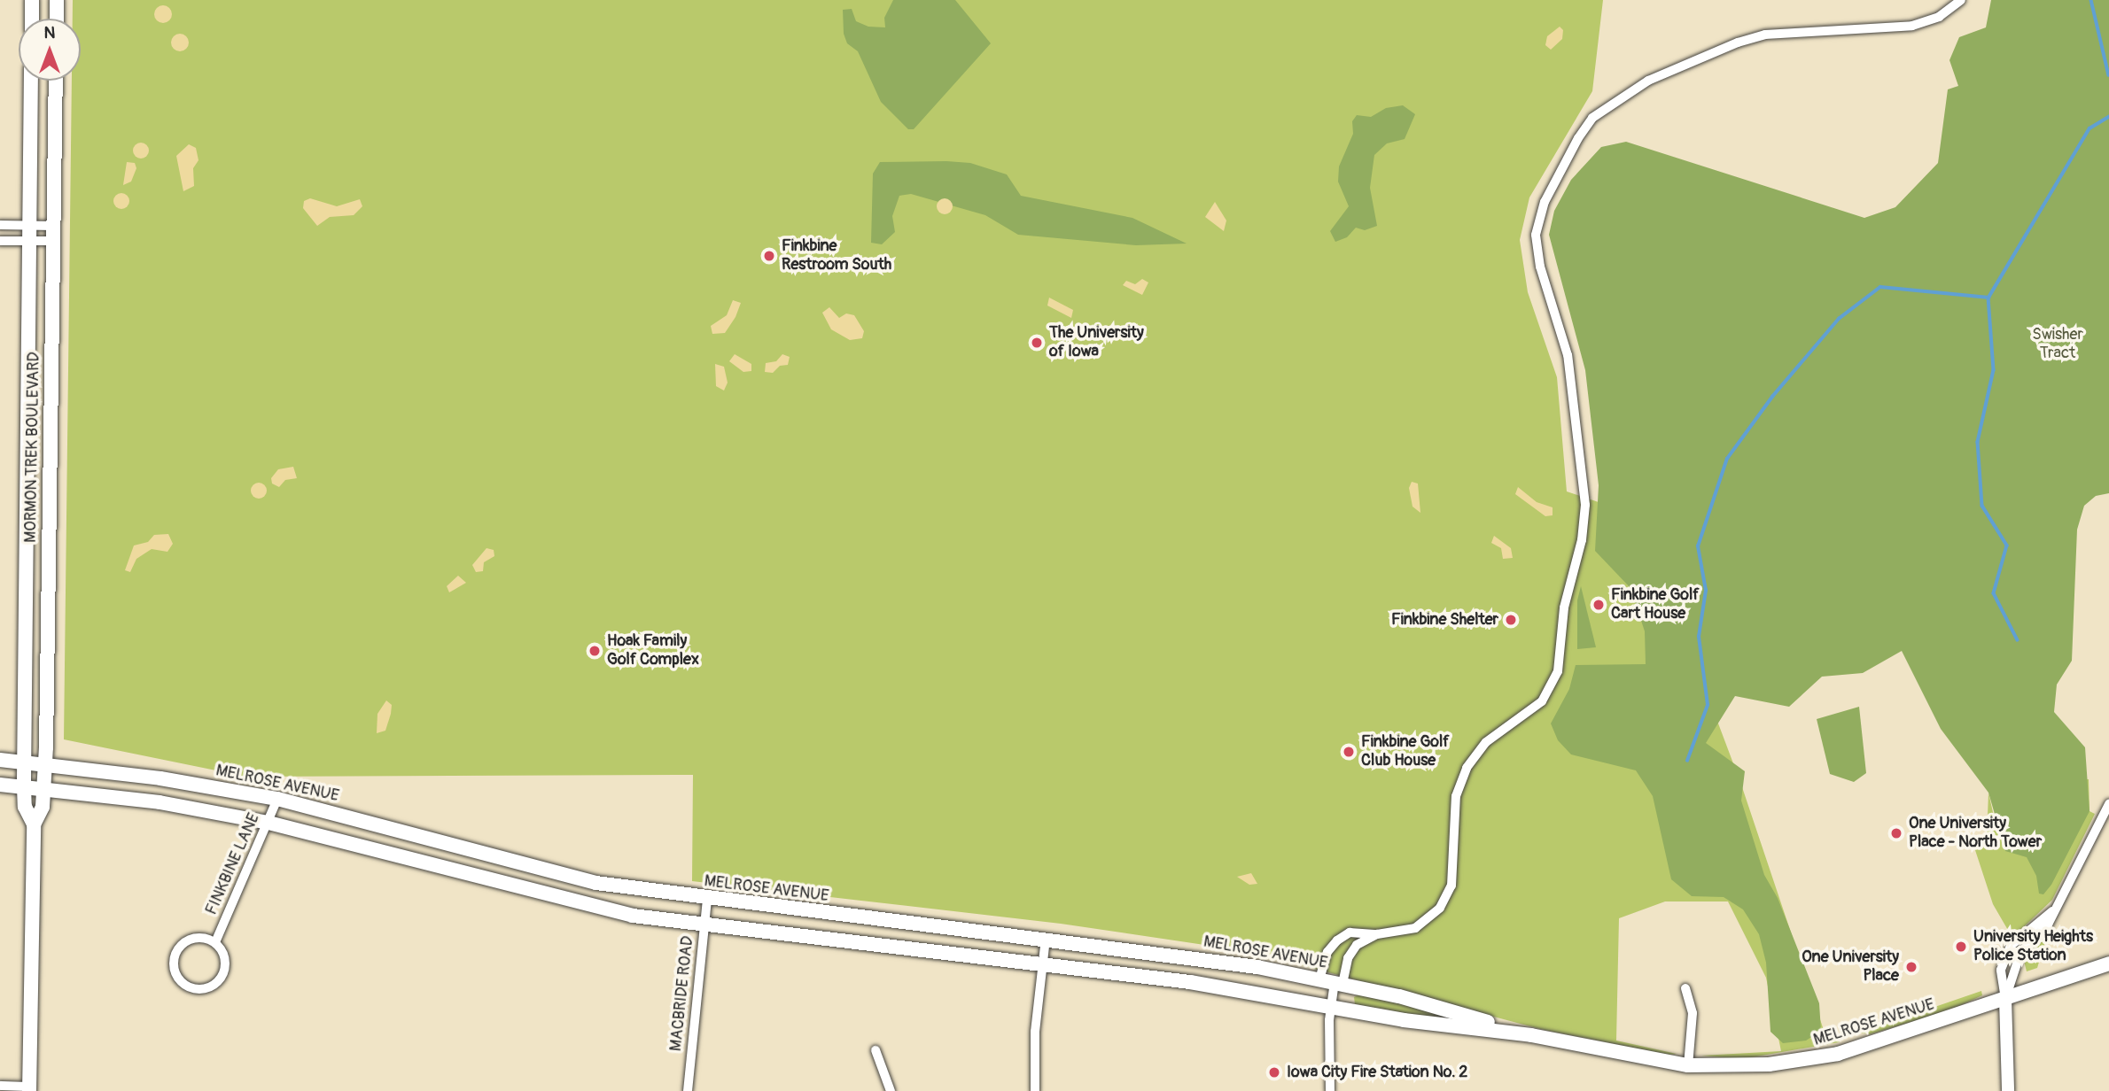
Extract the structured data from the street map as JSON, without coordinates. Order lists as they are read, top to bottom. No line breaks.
{"streets":{"main road":["MORMON TREK BOULEVARD","MELROSE AVENUE"],"street":["FINKBINE LANE","MACBRIDE ROAD"]},"crossings":[["MORMON TREK BOULEVARD","MELROSE AVENUE"],["MELROSE AVENUE","FINKBINE LANE"],["MELROSE AVENUE","MACBRIDE ROAD"]],"parks":["Swisher Tract"],"places":["Finkbine Restroom South","The University of Iowa","Finkbine Golf Cart House","Finkbine Shelter","Hoak Family Golf Complex","Finkbine Golf Club House","One University Place - North Tower","University Heights Police Station","One University Place","Iowa City Fire Station No. 2"],"north":"top"}
